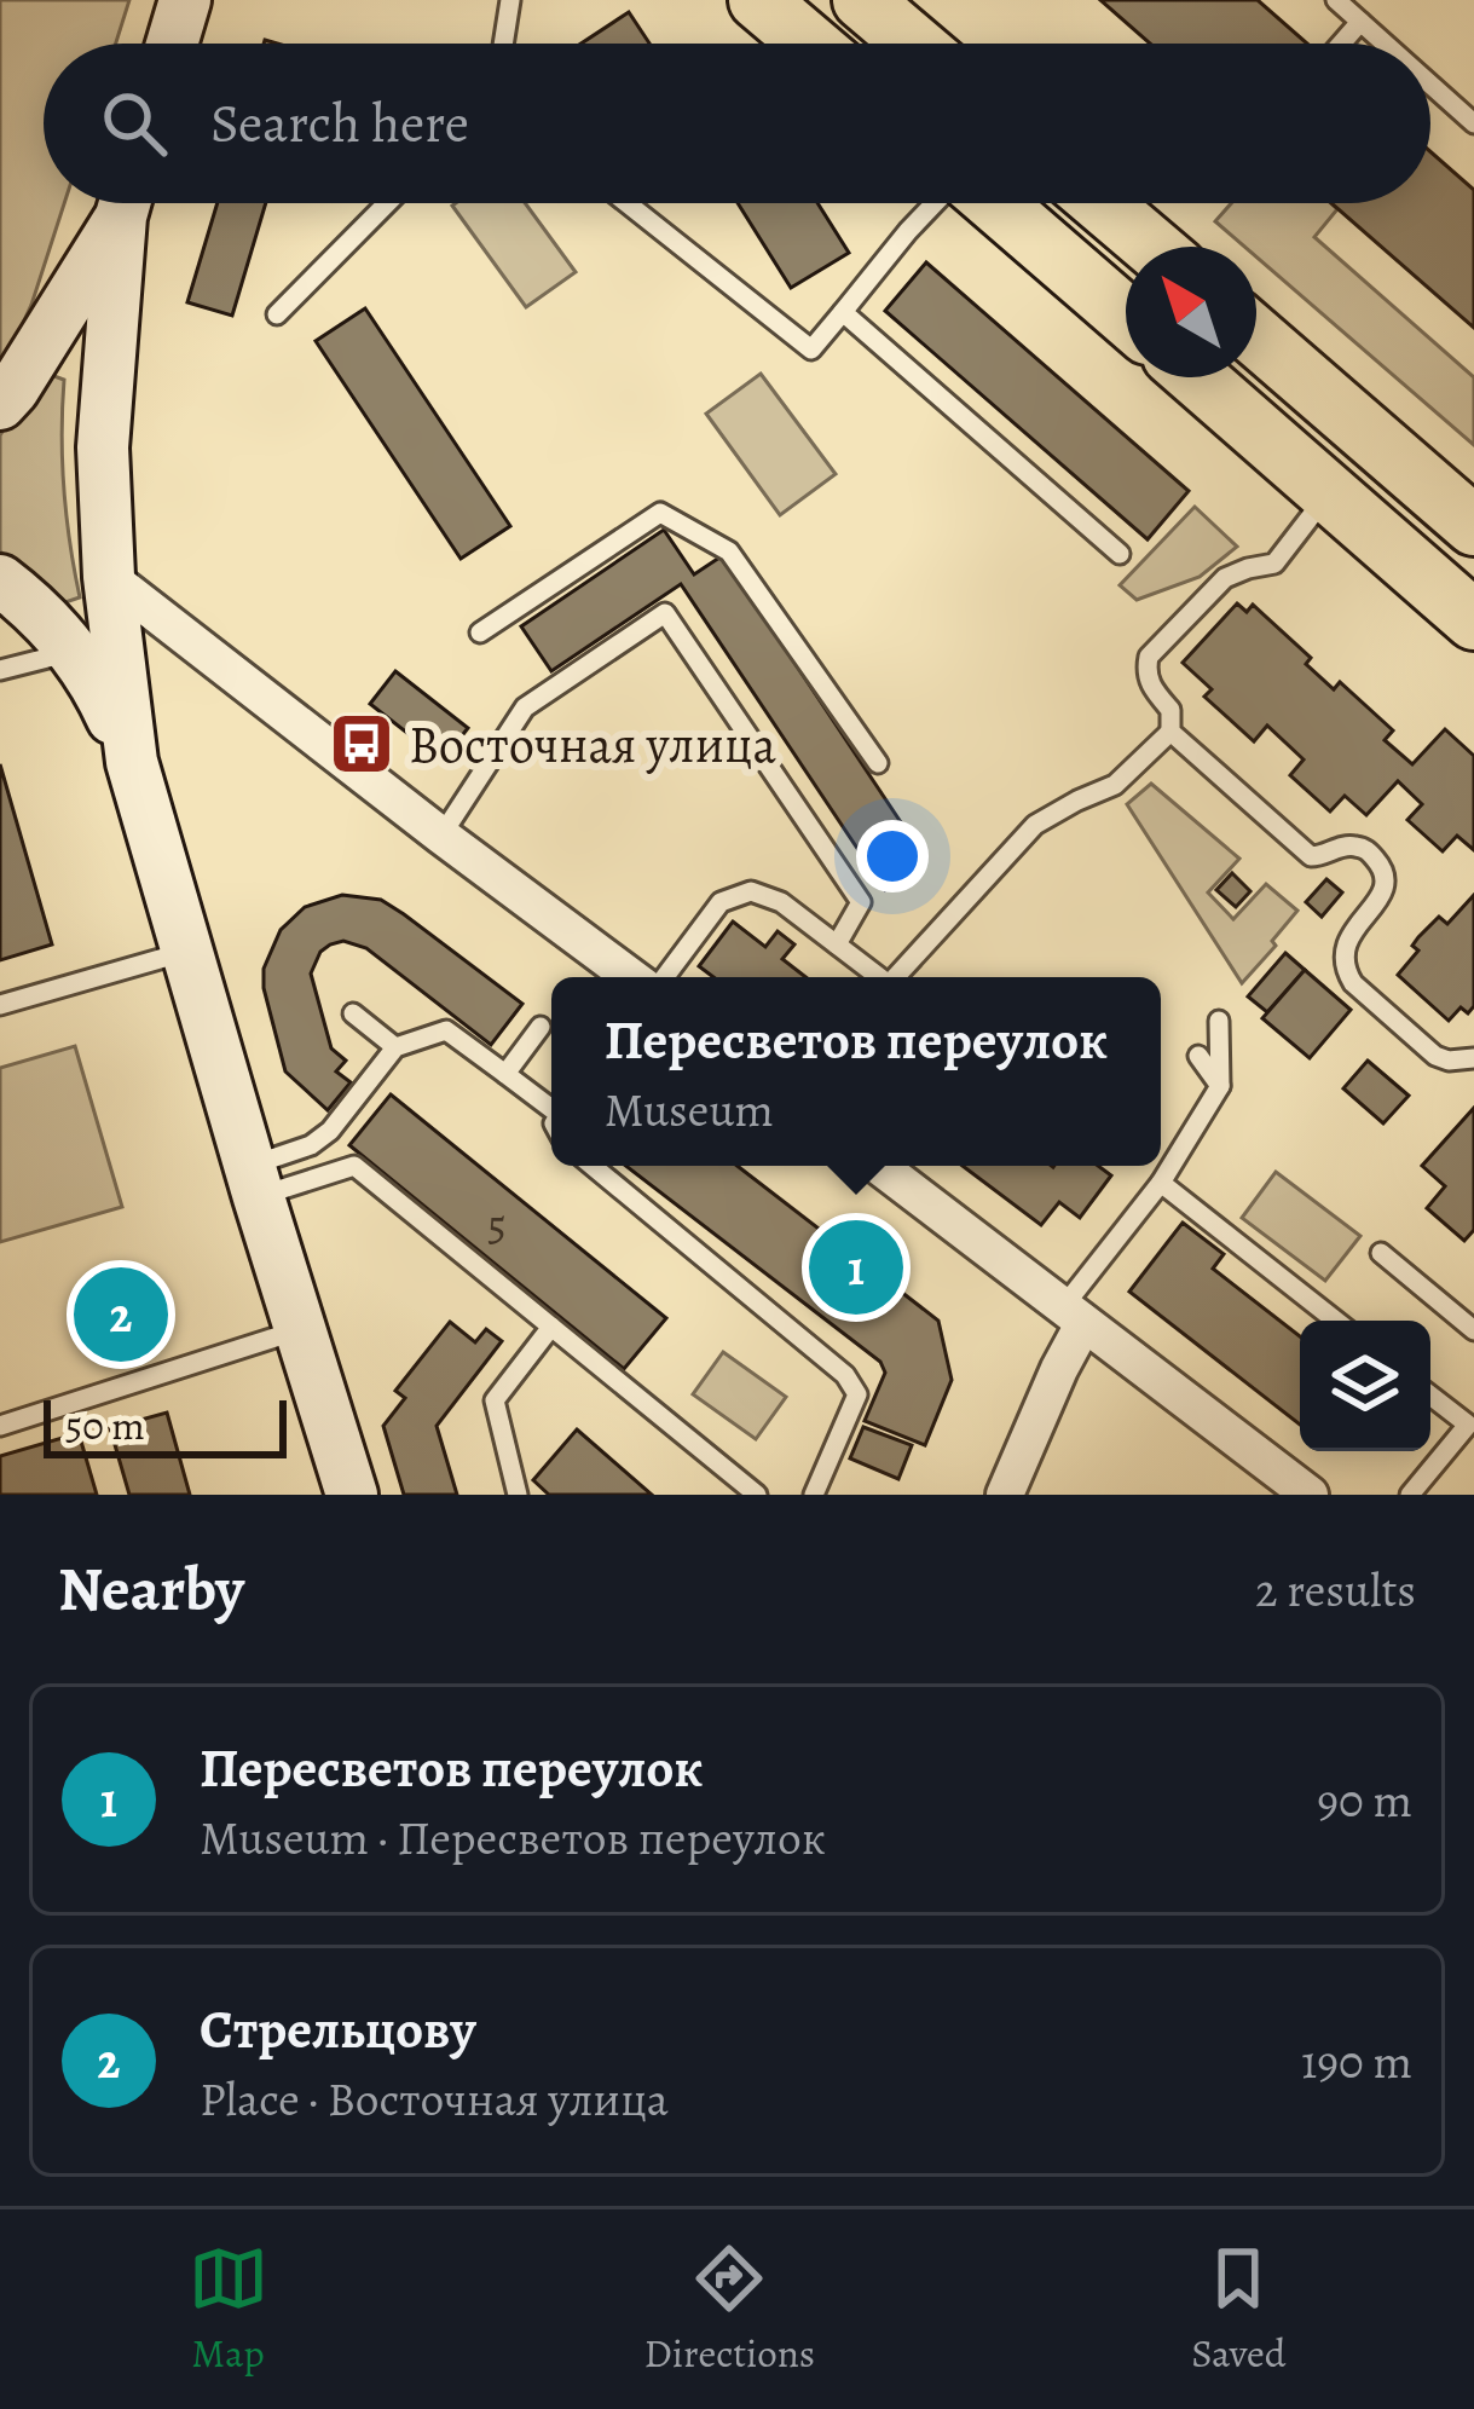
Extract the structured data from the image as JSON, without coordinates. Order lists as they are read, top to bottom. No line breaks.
{"places":{"bus stop":["Восточная улица"]},"house_numbers":["5"],"scale_bar":"50 m","north":"top left","page":{"search":"Search here","popup":["Пересветов переулок","Museum"],"pins":["1","2"],"scale":"50 m","heading":["Nearby","2 results"],"list":[{"mark":"1","name":"Пересветов переулок","note":"Museum · Пересветов переулок","value":"90 m"},{"mark":"2","name":"Стрельцову","note":"Place · Восточная улица","value":"190 m"}],"nav":["Map","Directions","Saved"]}}
